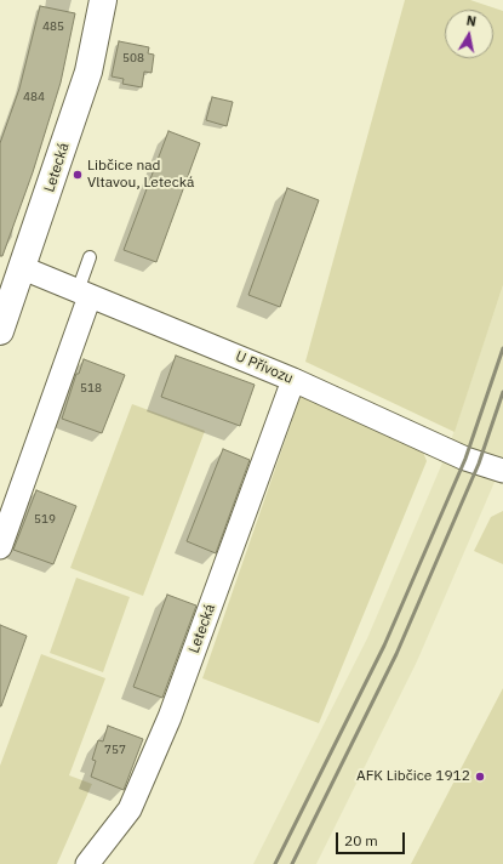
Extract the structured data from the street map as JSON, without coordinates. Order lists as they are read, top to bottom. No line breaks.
{"streets":{"street":["Letecká","U Přívozu"]},"crossings":[["Letecká","U Přívozu"]],"places":["Libčice nad Vltavou, Letecká","AFK Libčice 1912"],"house_numbers":["485","508","484","518","519","757"],"scale_bar":"20 m","north":"top"}
